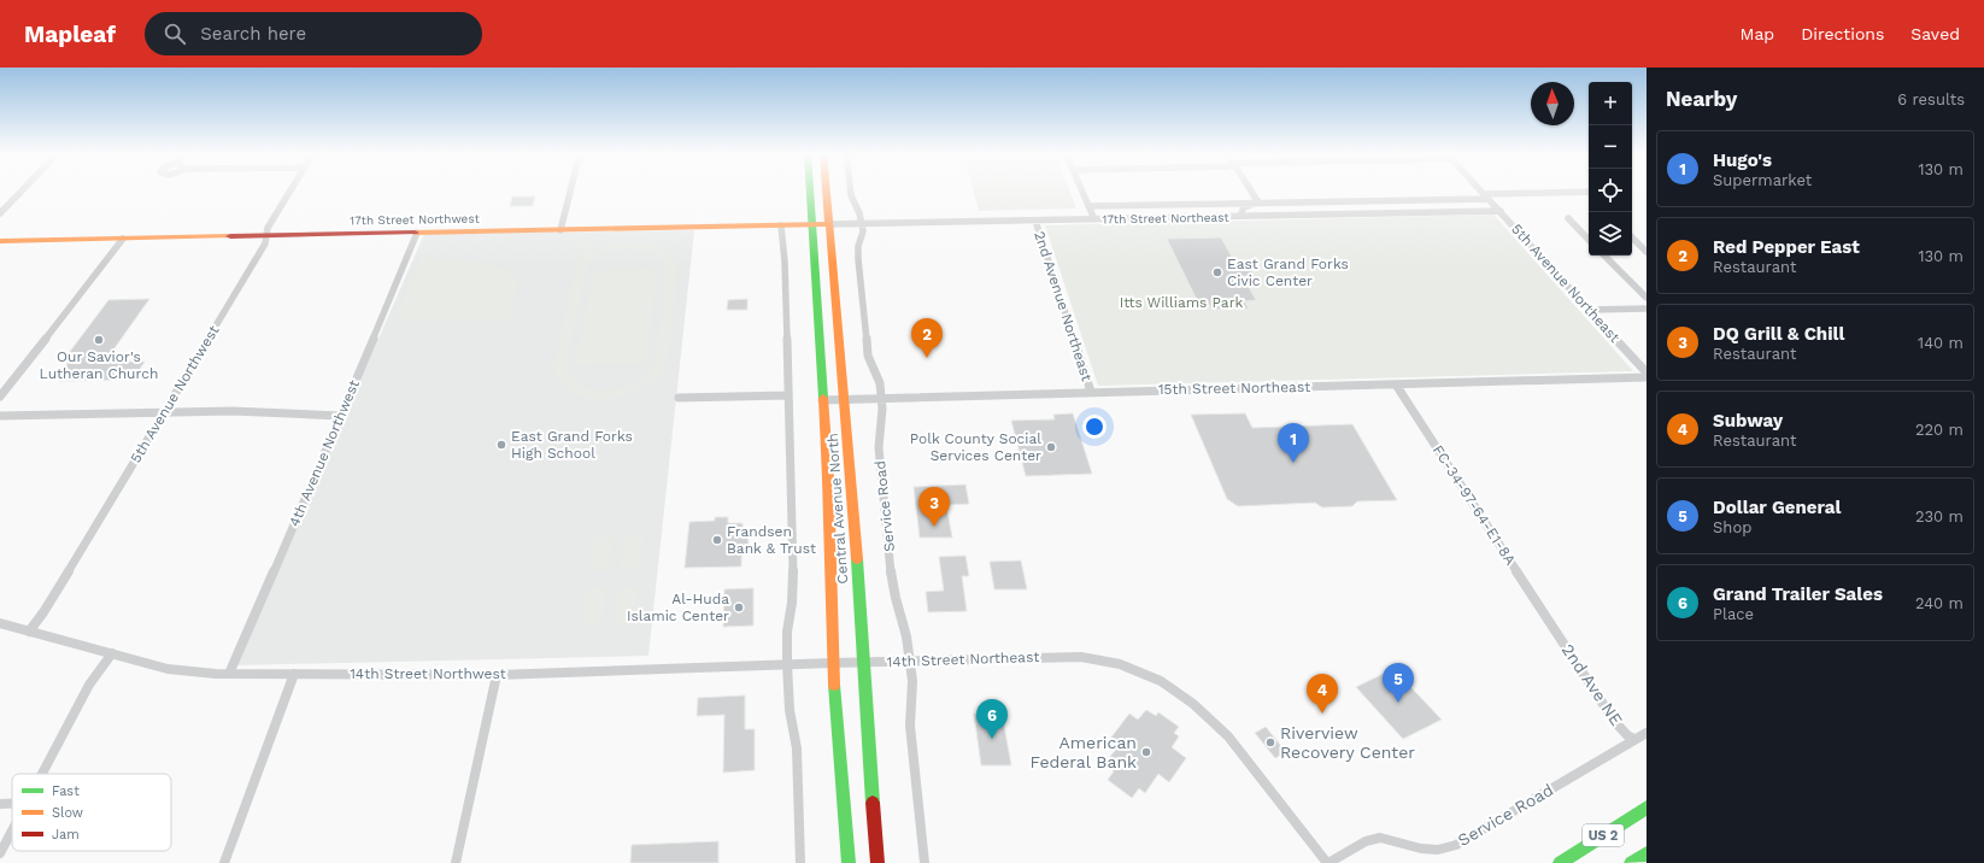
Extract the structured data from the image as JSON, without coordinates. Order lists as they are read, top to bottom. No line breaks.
{"streets":{"main road":["17th Street Northwest","Central Avenue North","US 2"],"street":["17th Street Northeast","5th Avenue Northeast","2nd Avenue Northeast","15th Street Northeast","5th Avenue Northwest","4th Avenue Northwest","FC-34-97-64-E1-8A","Service Road","14th Street Northeast","14th Street Northwest","2nd Ave NE"]},"crossings":[["17th Street Northeast","17th Street Northwest"],["17th Street Northeast","5th Avenue Northeast"],["17th Street Northeast","2nd Avenue Northeast"],["17th Street Northeast","Service Road"],["17th Street Northeast","Central Avenue North"],["17th Street Northwest","5th Avenue Northwest"],["17th Street Northwest","4th Avenue Northwest"],["17th Street Northwest","Central Avenue North"],["2nd Avenue Northeast","15th Street Northeast"],["15th Street Northeast","FC-34-97-64-E1-8A"],["15th Street Northeast","Service Road"],["15th Street Northeast","Central Avenue North"],["5th Avenue Northwest","14th Street Northwest"],["4th Avenue Northwest","14th Street Northwest"],["FC-34-97-64-E1-8A","2nd Ave NE"],["Service Road","14th Street Northeast"],["Service Road","2nd Ave NE"],["Central Avenue North","14th Street Northeast"],["Central Avenue North","14th Street Northwest"],["14th Street Northeast","14th Street Northwest"]],"parks":["Itts Williams Park"],"places":["East Grand Forks Civic Center","Our Savior's Lutheran Church","East Grand Forks High School","Polk County Social Services Center","Frandsen Bank & Trust","Al-Huda Islamic Center","Riverview Recovery Center","American Federal Bank"],"legend":["Fast","Slow","Jam"],"north":"top","page":{"header":"Mapleaf","search":"Search here","nav":["Map","Directions","Saved"],"heading":["Nearby","6 results"],"map_buttons":["+","−"],"list":[{"mark":"1","name":"Hugo's","note":"Supermarket","value":"130 m"},{"mark":"2","name":"Red Pepper East","note":"Restaurant","value":"130 m"},{"mark":"3","name":"DQ Grill & Chill","note":"Restaurant","value":"140 m"},{"mark":"4","name":"Subway","note":"Restaurant","value":"220 m"},{"mark":"5","name":"Dollar General","note":"Shop","value":"230 m"},{"mark":"6","name":"Grand Trailer Sales","note":"Place","value":"240 m"}],"pins":["2","1","3","5","4","6"]}}
